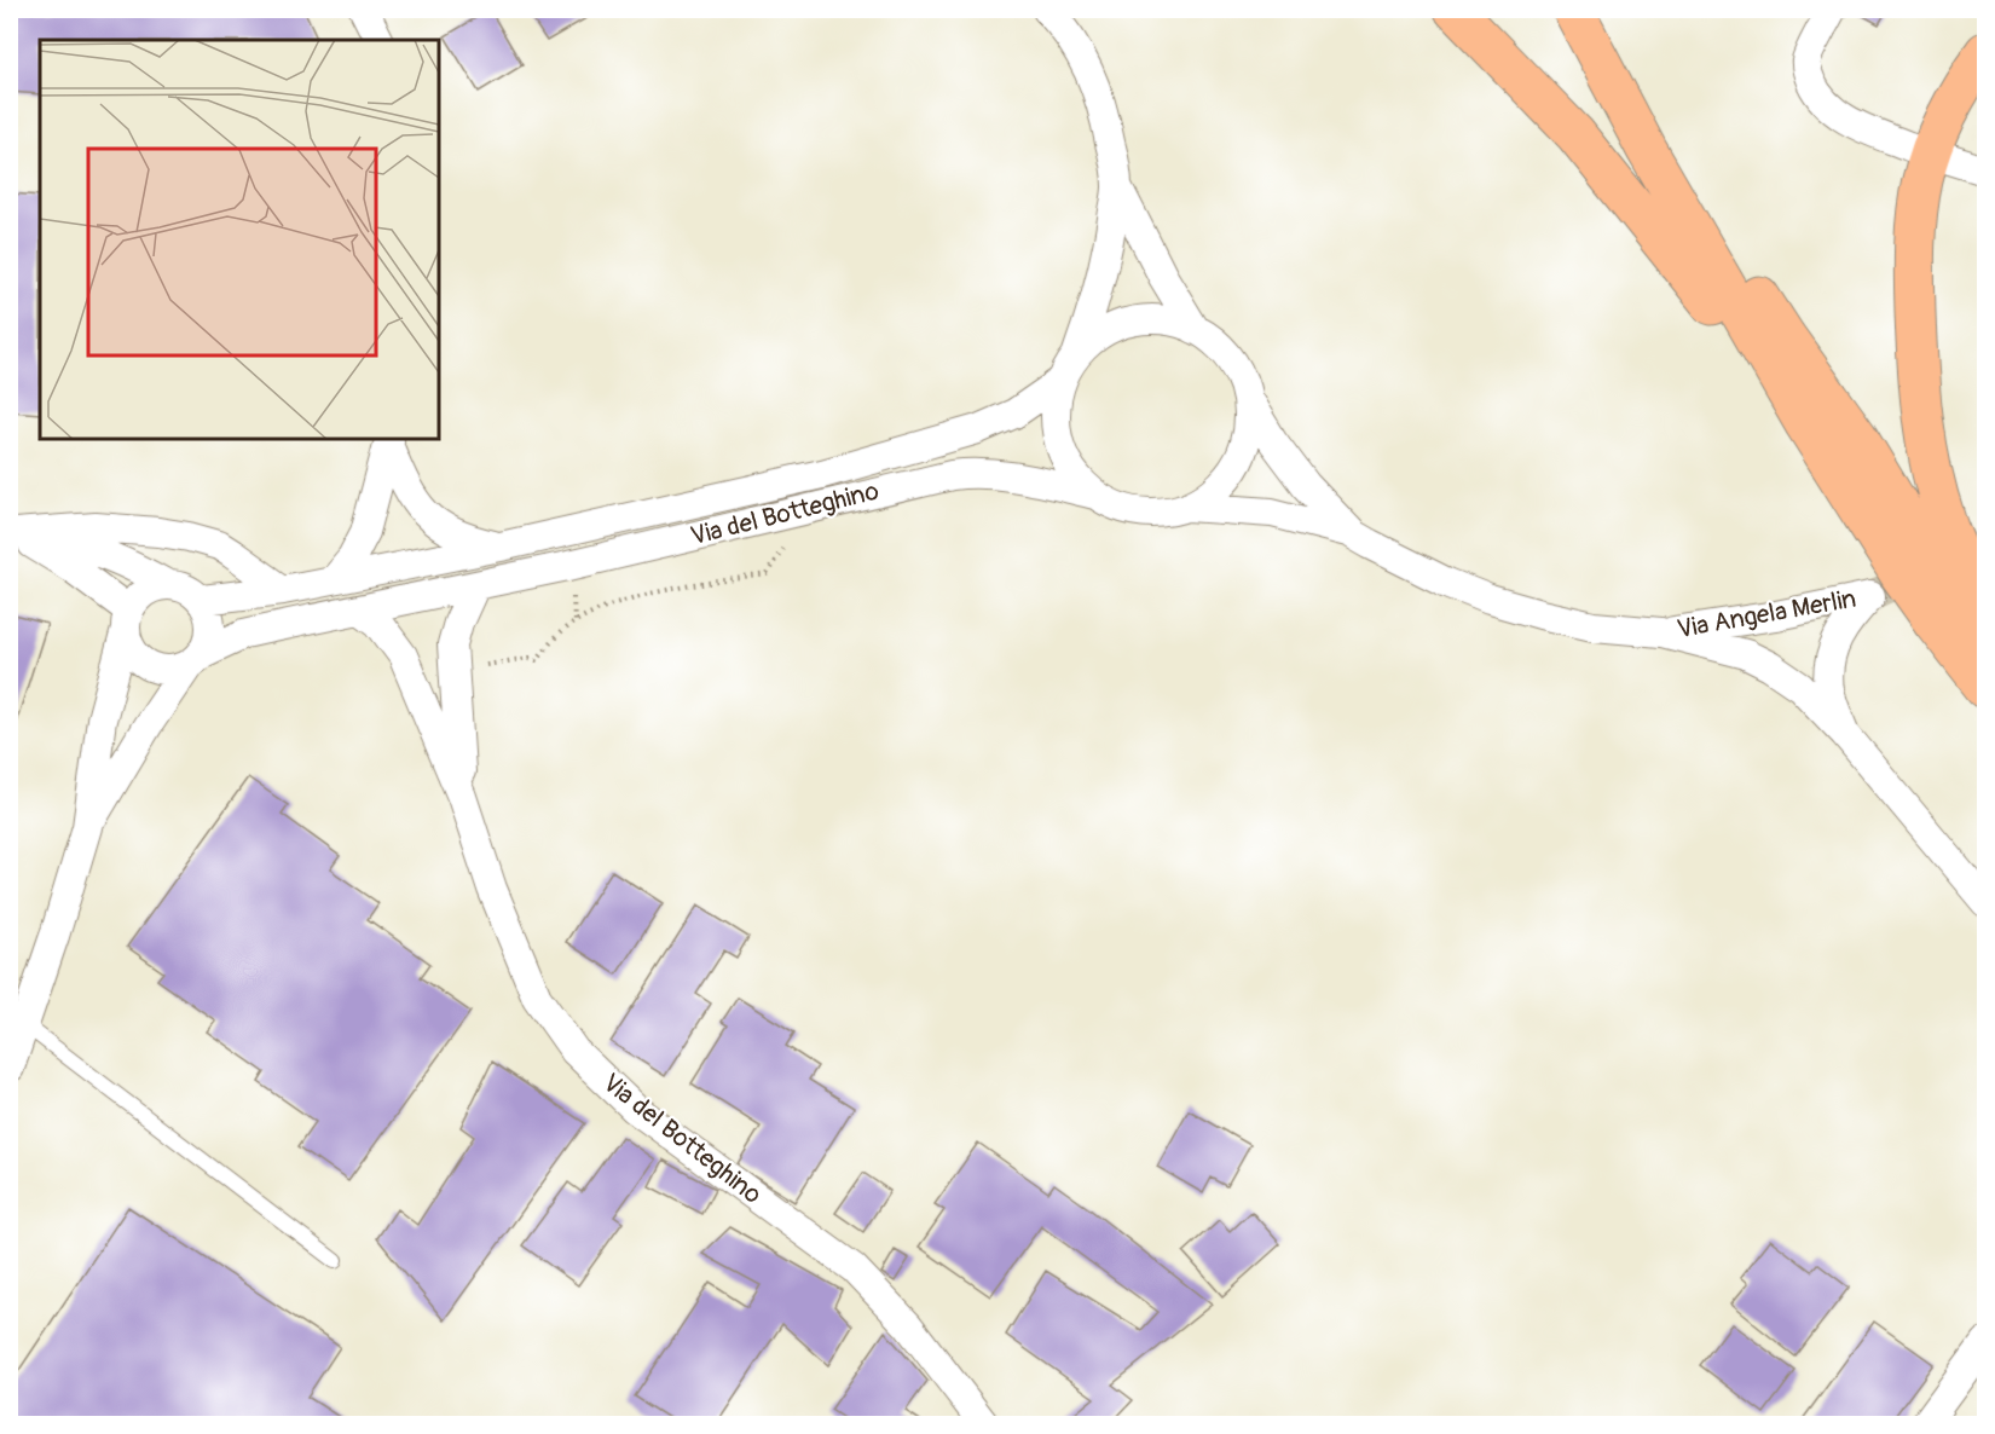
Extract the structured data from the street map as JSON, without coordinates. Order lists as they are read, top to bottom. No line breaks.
{"streets":{"street":["Via del Botteghino","Via Angela Merlin"]},"crossings":[["Via del Botteghino","Via Angela Merlin"]]}
